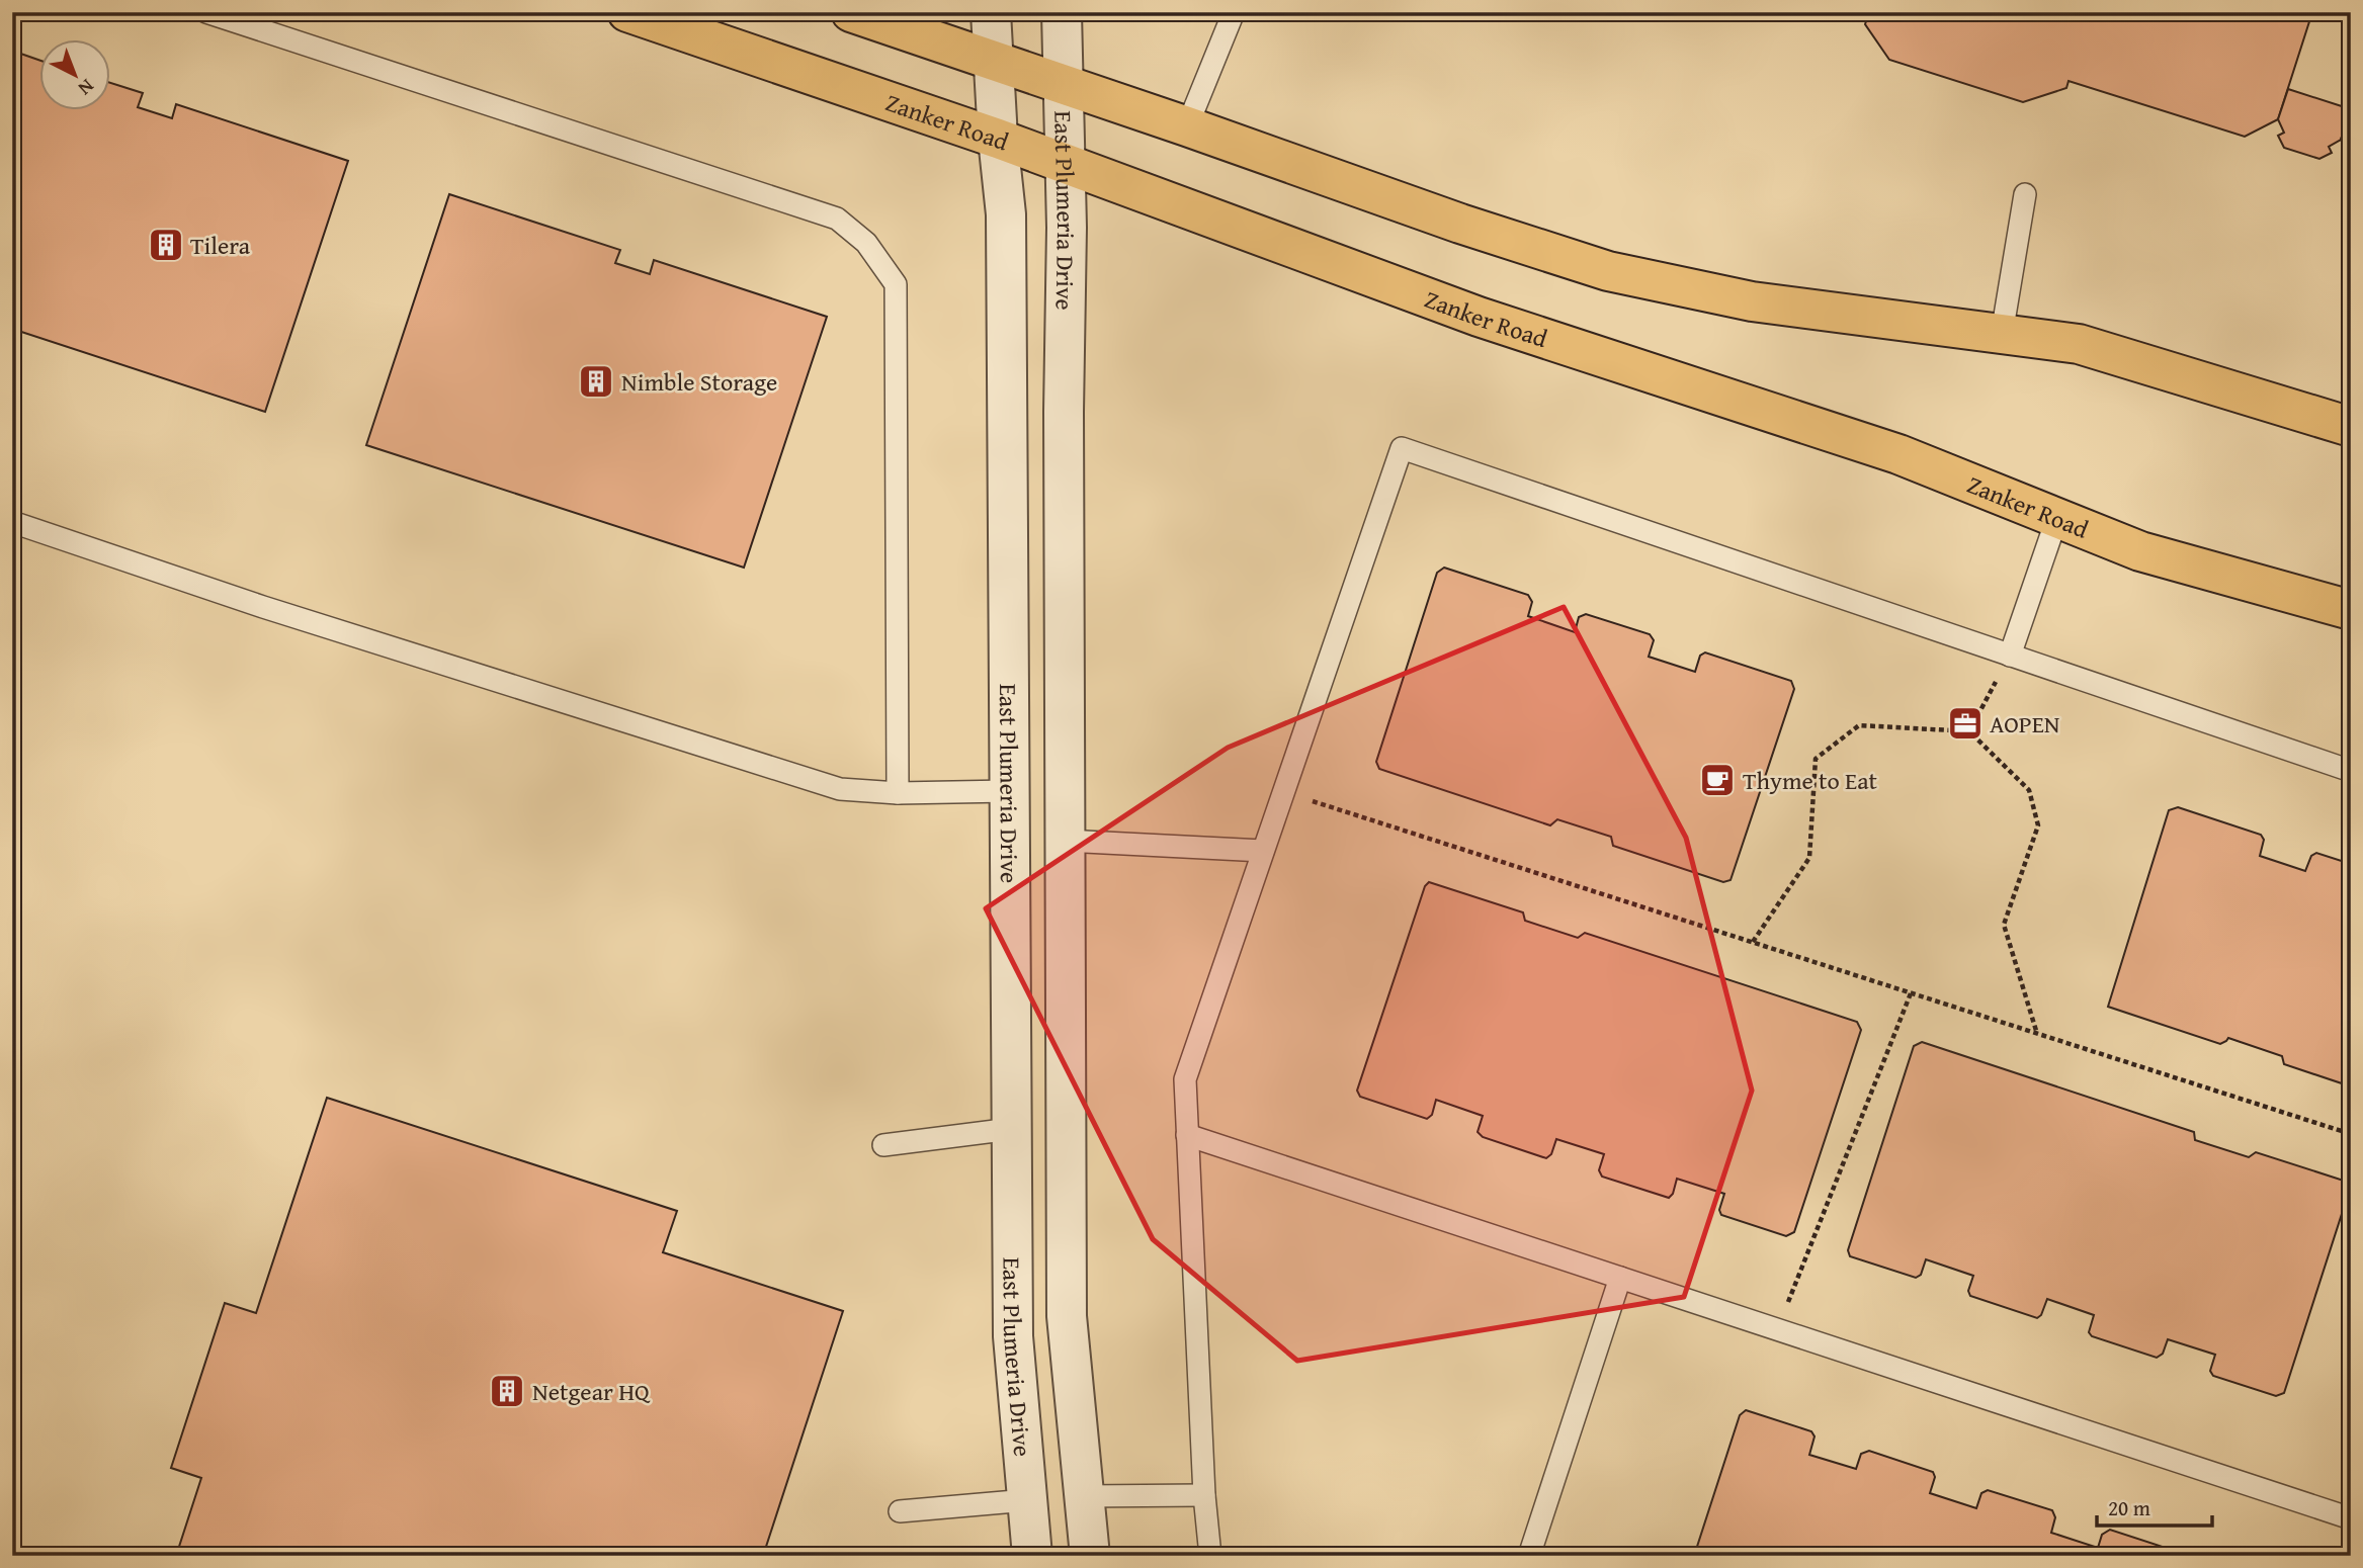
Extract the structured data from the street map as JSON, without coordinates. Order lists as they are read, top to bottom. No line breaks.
{"streets":{"main road":["Zanker Road"],"street":["East Plumeria Drive"]},"crossings":[["Zanker Road","East Plumeria Drive"]],"places":{"building":["Tilera","Nimble Storage","Netgear HQ"],"office":["AOPEN"],"cafe":["Thyme to Eat"]},"scale_bar":"20 m","north":"bottom right"}
